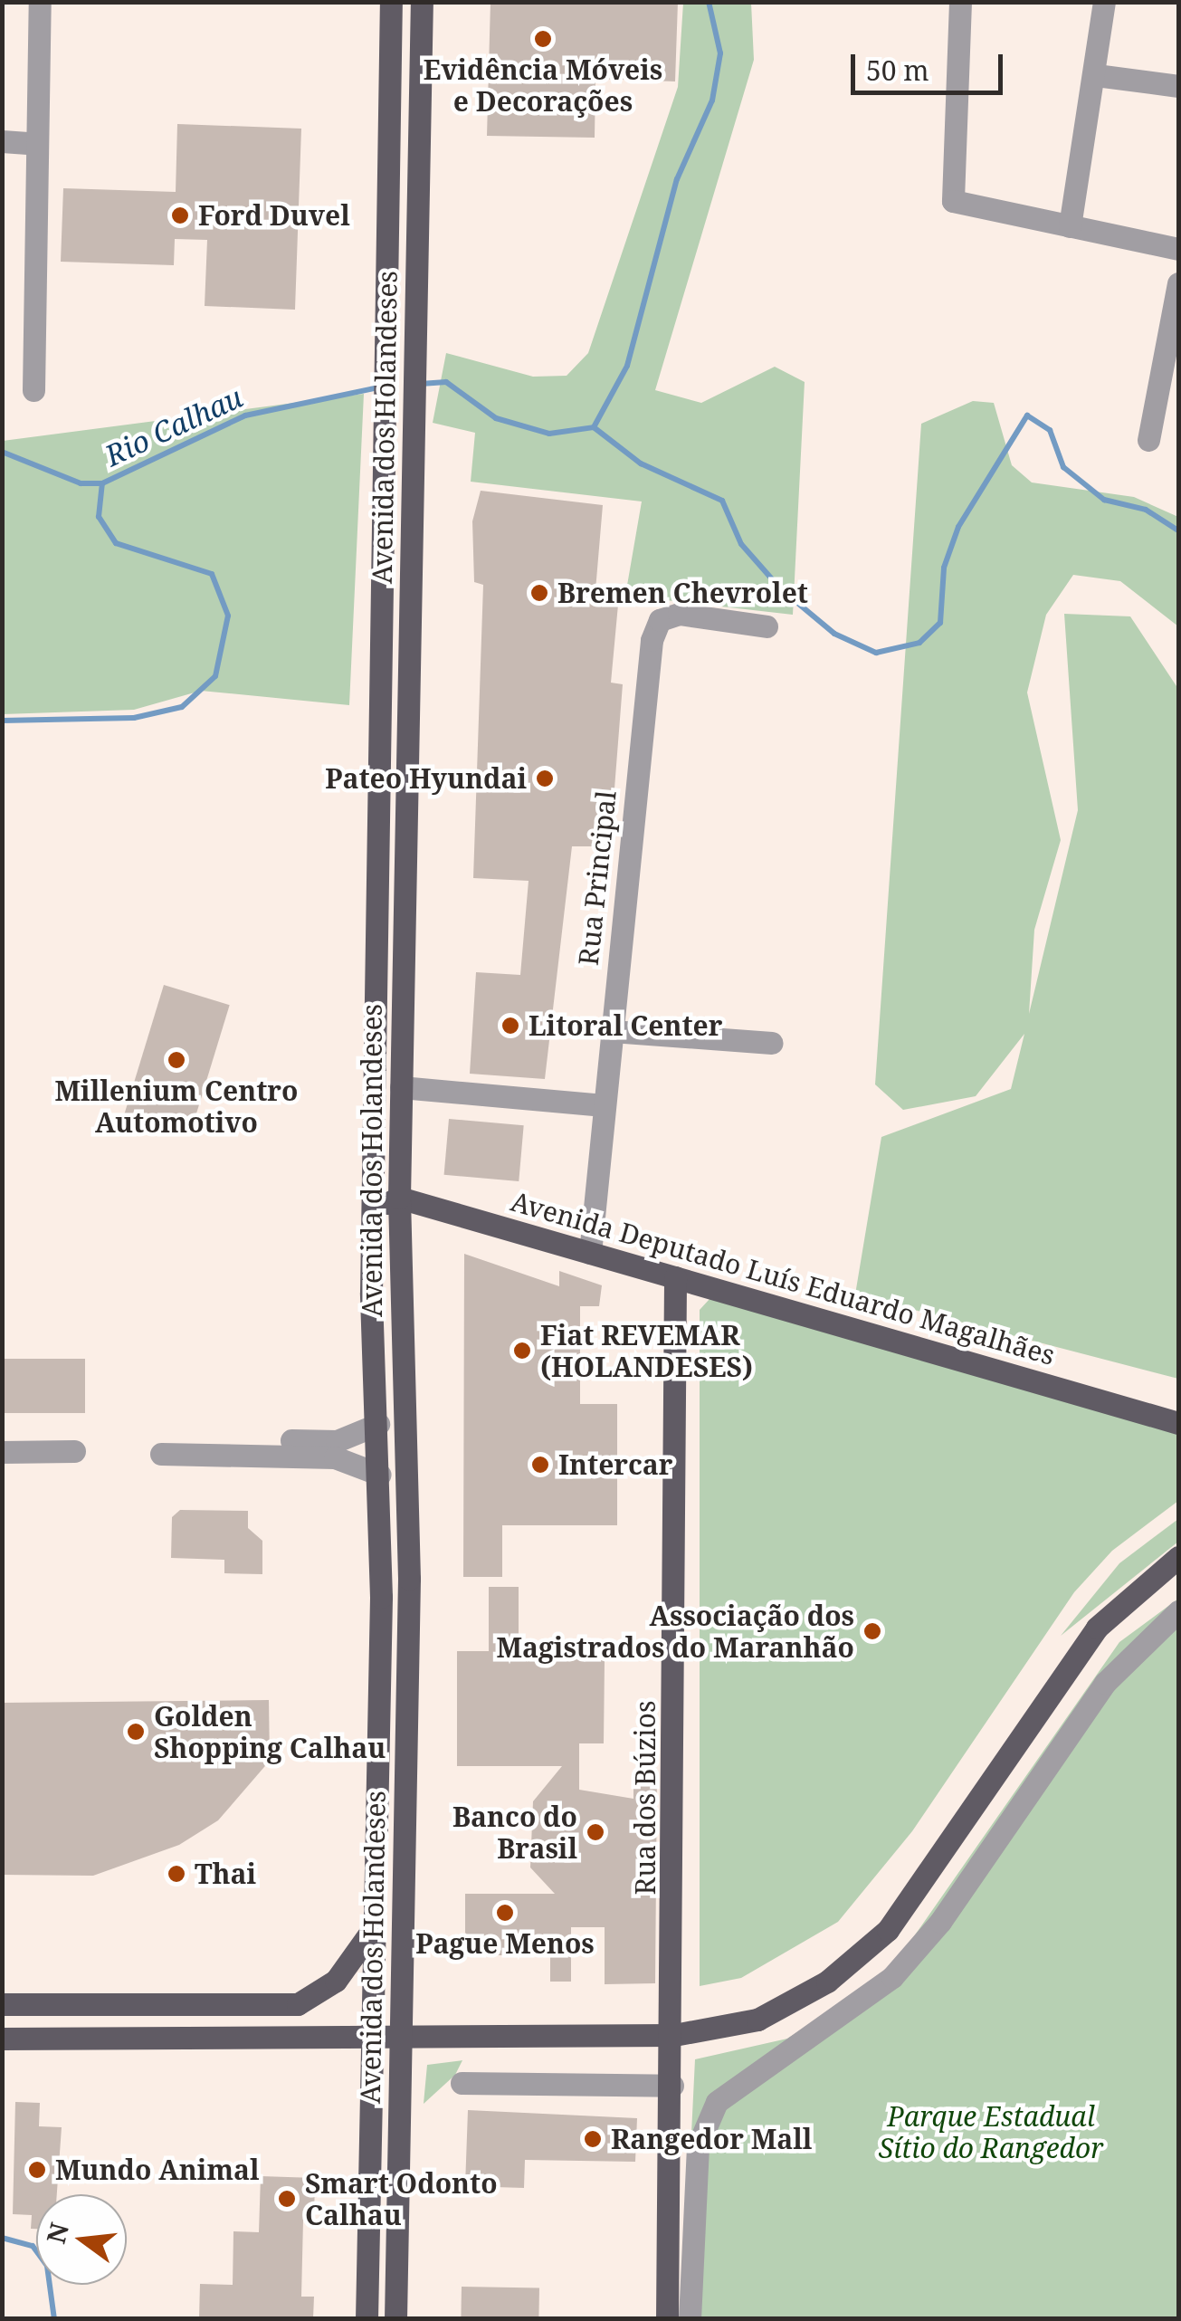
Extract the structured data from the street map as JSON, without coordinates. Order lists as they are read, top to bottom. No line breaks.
{"streets":{"main road":["Avenida dos Holandeses","Avenida Deputado Luís Eduardo Magalhães","Rua dos Búzios"],"street":["Rua Principal"]},"crossings":[["Avenida dos Holandeses","Avenida Deputado Luís Eduardo Magalhães"],["Rua Principal","Avenida Deputado Luís Eduardo Magalhães"],["Avenida Deputado Luís Eduardo Magalhães","Rua dos Búzios"]],"water":["Rio Calhau"],"parks":["Parque Estadual Sítio do Rangedor"],"places":["Evidência Móveis e Decorações","Ford Duvel","Bremen Chevrolet","Pateo Hyundai","Litoral Center","Millenium Centro Automotivo","Fiat REVEMAR (HOLANDESES)","Intercar","Associação dos Magistrados do Maranhão","Golden Shopping Calhau","Banco do Brasil","Thai","Pague Menos","Rangedor Mall","Mundo Animal","Smart Odonto Calhau"],"scale_bar":"50 m","north":"left"}
